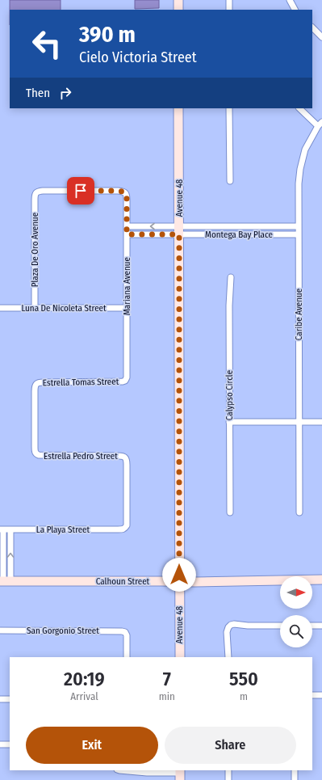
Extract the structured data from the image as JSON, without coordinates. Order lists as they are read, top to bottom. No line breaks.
{"streets":{"main road":["Avenue 48","Calhoun Street"],"street":["Montega Bay Place","Plaza De Oro Avenue","Mariana Avenue","Luna De Nicoleta Street","Caribe Avenue","Estrella Tomas Street","Calypso Circle","Estrella Pedro Street","La Playa Street","San Gorgonio Street"]},"crossings":[["Avenue 48","Montega Bay Place"],["Avenue 48","Calhoun Street"],["Montega Bay Place","Caribe Avenue"],["Plaza De Oro Avenue","Mariana Avenue"],["Plaza De Oro Avenue","Luna De Nicoleta Street"],["Mariana Avenue","Luna De Nicoleta Street"],["Mariana Avenue","Estrella Tomas Street"],["Estrella Tomas Street","Estrella Pedro Street"],["Estrella Pedro Street","La Playa Street"]],"north":"right","page":{"turn":["390 m","Cielo Victoria Street"],"then":"Then","eta":["20:19","Arrival","7","min","550","m"],"buttons":["Exit","Share"]}}
